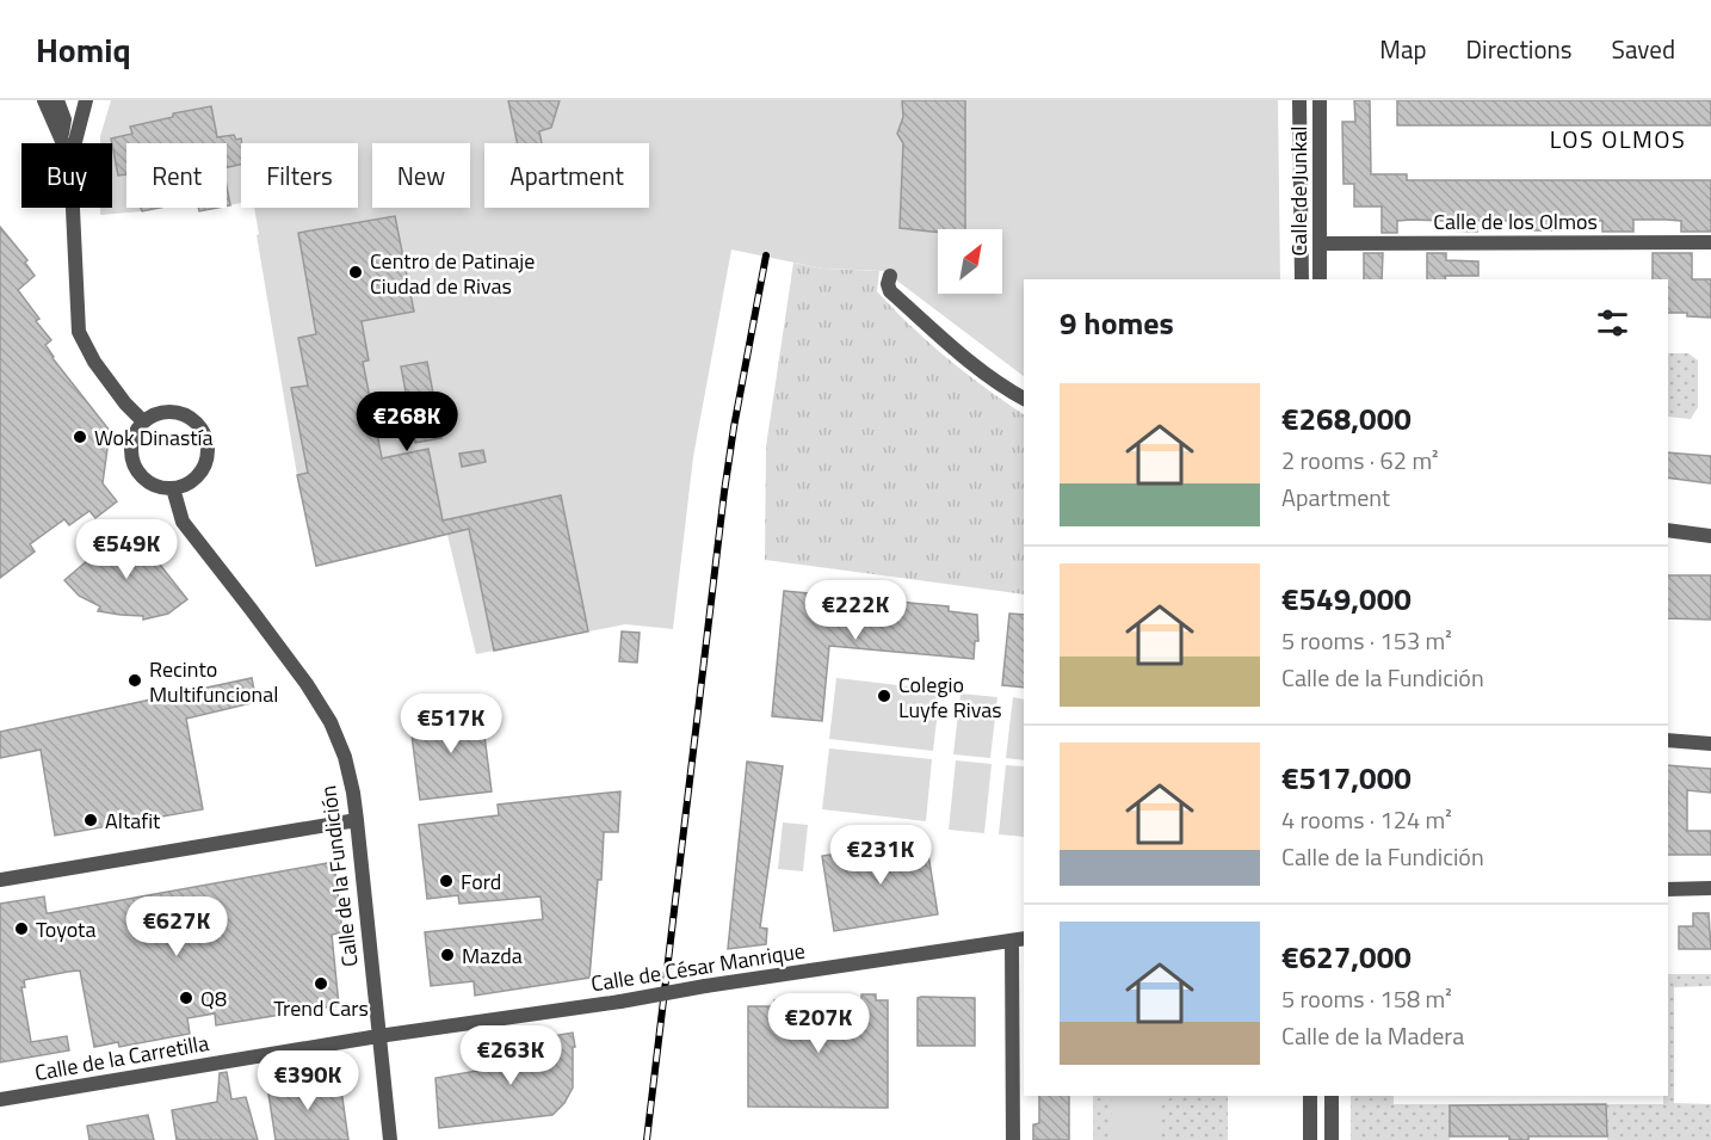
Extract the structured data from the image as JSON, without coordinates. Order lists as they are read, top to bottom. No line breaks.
{"streets":{"street":["Calle de Junkal","Calle de los Olmos","Calle de la Fundición","Calle de César Manrique","Calle de la Carretilla"]},"crossings":[["Calle de Junkal","Calle de los Olmos"],["Calle de la Fundición","Calle de César Manrique"],["Calle de la Fundición","Calle de la Carretilla"],["Calle de César Manrique","Calle de la Carretilla"]],"districts":["LOS OLMOS"],"places":["Centro de Patinaje Ciudad de Rivas","Wok Dinastía","Recinto Multifuncional","Colegio Luyfe Rivas","Altafit","Ford","Toyota","Mazda","Trend Cars","Q8"],"north":"top right","page":{"header":"Homiq","nav":["Map","Directions","Saved"],"chip":["Buy","Rent","Filters","New","Apartment"],"heading":"9 homes","list":[{"name":"€268,000","note":"2 rooms · 62 m² · Apartment"},{"name":"€549,000","note":"5 rooms · 153 m² · Calle de la Fundición"},{"name":"€517,000","note":"4 rooms · 124 m² · Calle de la Fundición"},{"name":"€627,000","note":"5 rooms · 158 m² · Calle de la Madera"}],"price":["€268K","€549K","€222K","€517K","€231K","€627K","€207K","€263K","€390K"]}}
